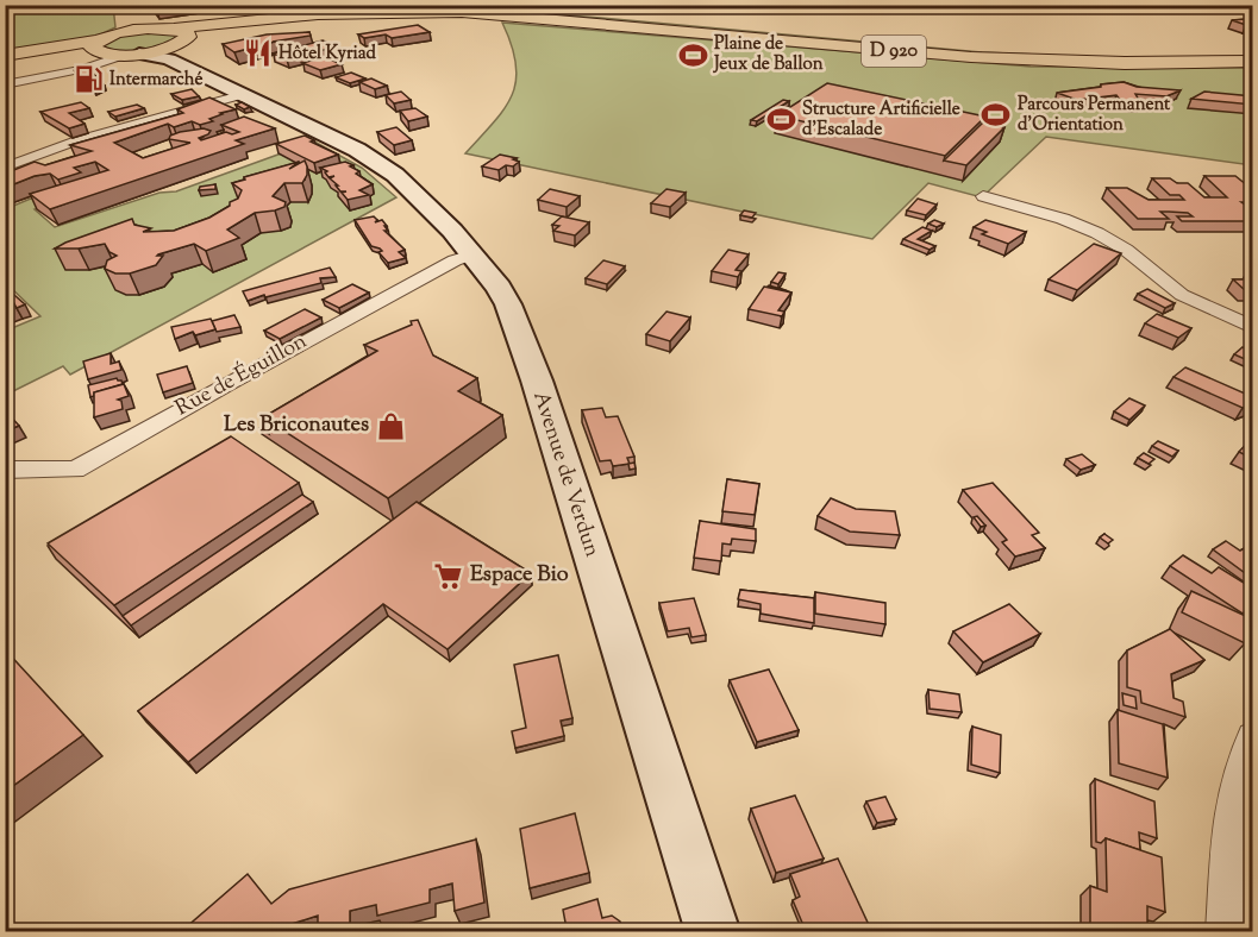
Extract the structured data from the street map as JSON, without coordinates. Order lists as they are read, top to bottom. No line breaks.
{"streets":{"main road":["D 920","Avenue de Verdun"],"street":["Rue de Éguillon"]},"crossings":[["D 920","Avenue de Verdun"],["Rue de Éguillon","Avenue de Verdun"]],"places":{"restaurant":["Hôtel Kyriad"],"sports":["Plaine de Jeux de Ballon","Parcours Permanent d'Orientation","Structure Artificielle d'Escalade"],"fuel station":["Intermarché"],"shop":["Les Briconautes"],"supermarket":["Espace Bio"]}}
